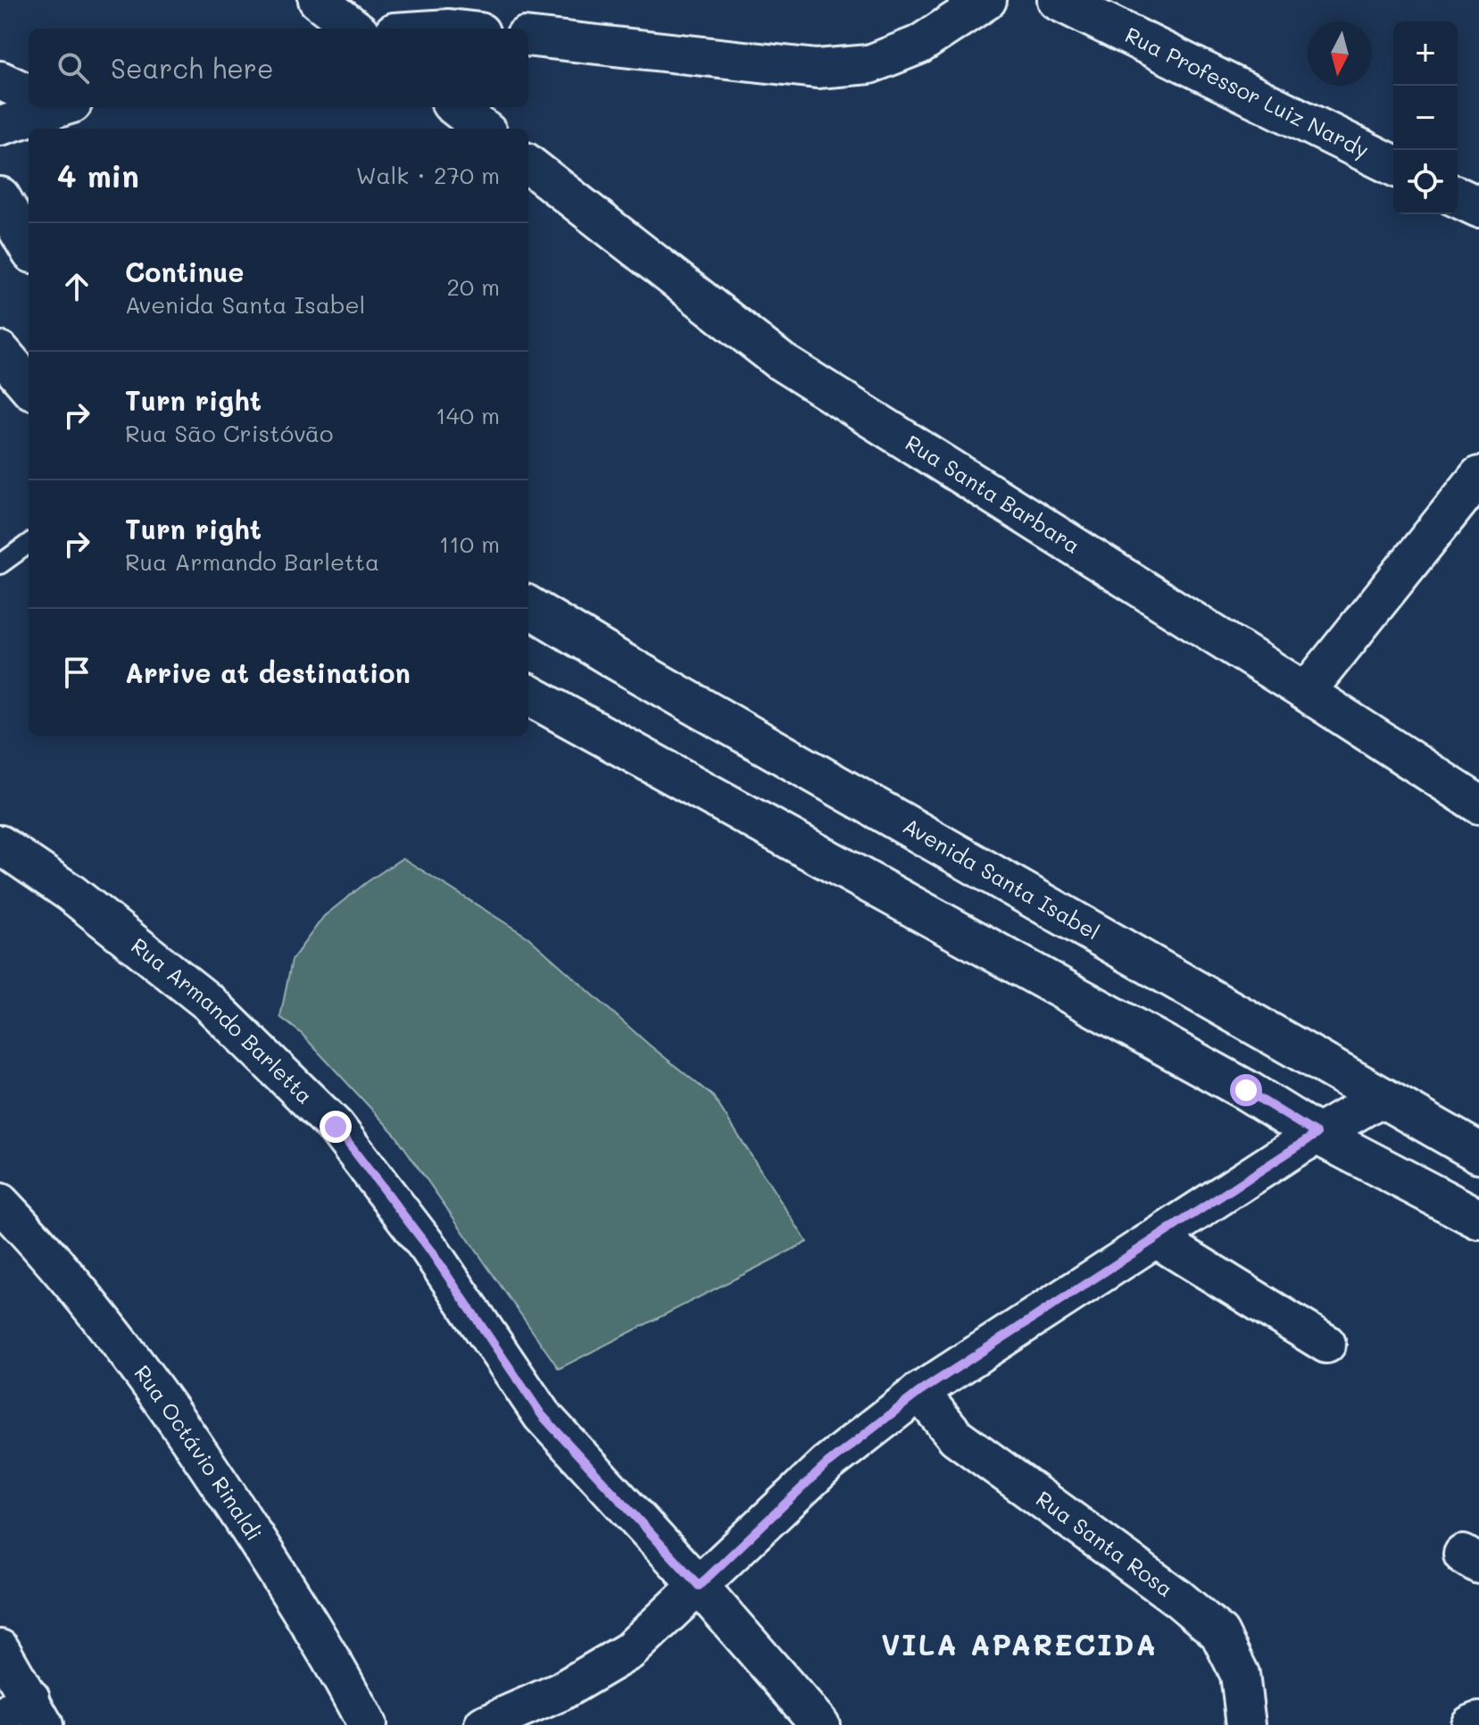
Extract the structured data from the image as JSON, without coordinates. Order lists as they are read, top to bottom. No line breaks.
{"streets":{"main road":["Rua Professor Luiz Nardy","Avenida Santa Isabel"],"street":["Rua Santa Barbara","Rua Armando Barletta","Rua Octávio Rinaldi","Rua Santa Rosa"]},"districts":["VILA APARECIDA"],"north":"bottom","page":{"map_buttons":["+","−"],"search":"Search here","heading":["4 min","Walk · 270 m"],"list":[["Continue","Avenida Santa Isabel","20 m"],["Turn right","Rua São Cristóvão","140 m"],["Turn right","Rua Armando Barletta","110 m"],"Arrive at destination"]}}
